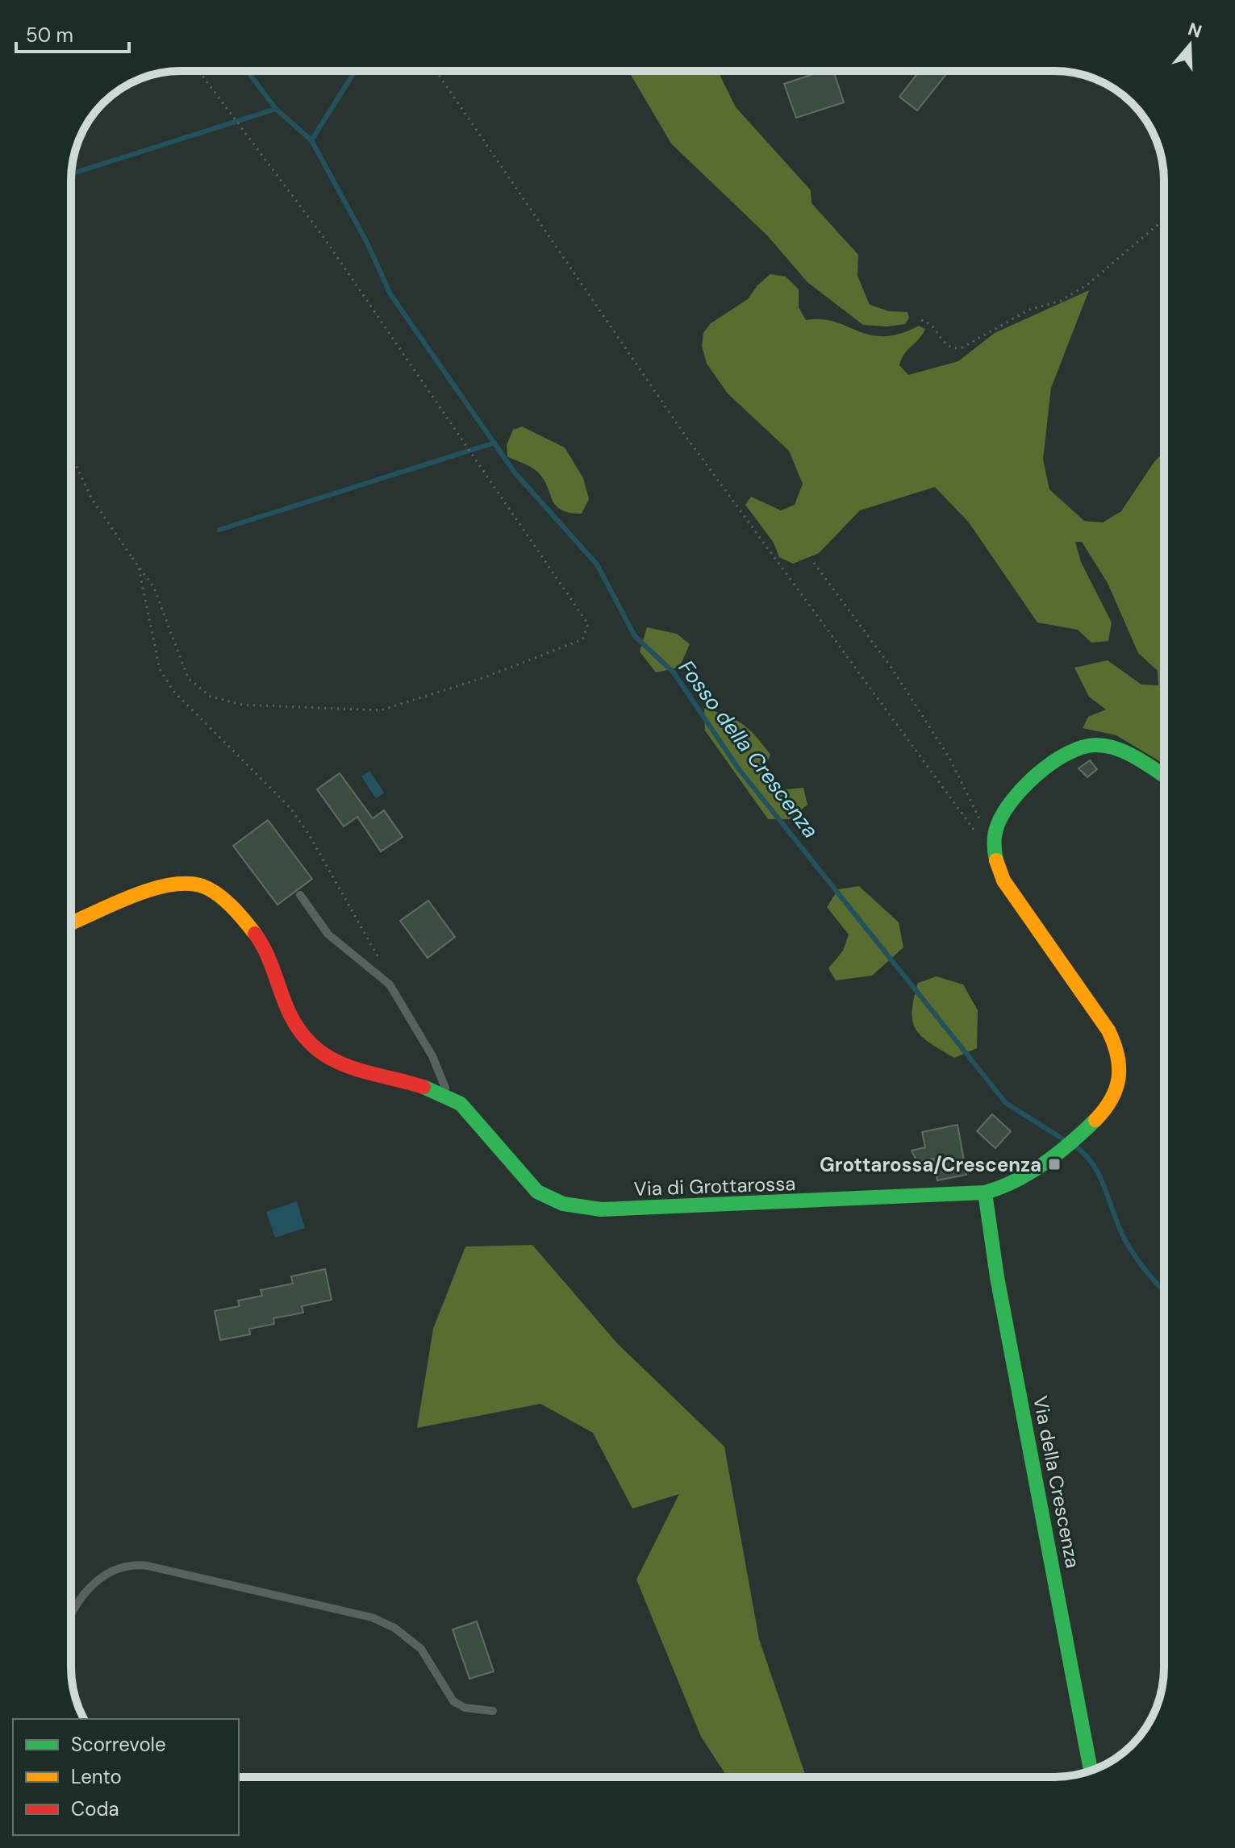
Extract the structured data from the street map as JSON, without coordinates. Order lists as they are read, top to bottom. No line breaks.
{"streets":{"street":["Via di Grottarossa","Via della Crescenza"]},"crossings":[["Via di Grottarossa","Via della Crescenza"]],"water":["Fosso della Crescenza"],"places":{"transit":["Grottarossa/Crescenza"]},"legend":["Scorrevole","Lento","Coda"],"scale_bar":"50 m","north":"top"}
